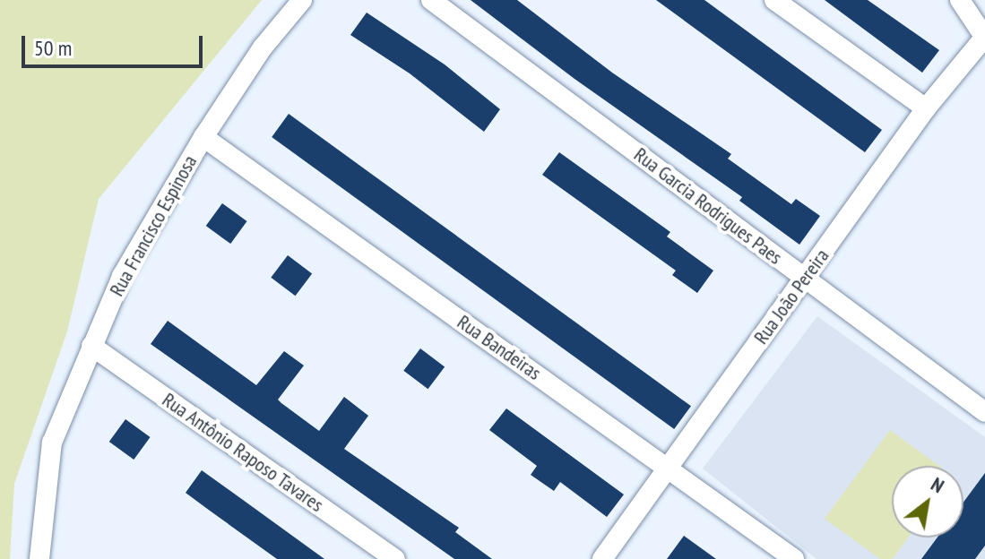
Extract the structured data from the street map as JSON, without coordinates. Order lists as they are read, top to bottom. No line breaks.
{"streets":{"street":["Rua Garcia Rodrigues Paes","Rua Francisco Espinosa","Rua João Pereira","Rua Bandeiras","Rua Antônio Raposo Tavares"]},"crossings":[["Rua Garcia Rodrigues Paes","Rua João Pereira"],["Rua Francisco Espinosa","Rua Bandeiras"],["Rua Francisco Espinosa","Rua Antônio Raposo Tavares"],["Rua João Pereira","Rua Bandeiras"]],"scale_bar":"50 m","north":"top right"}
